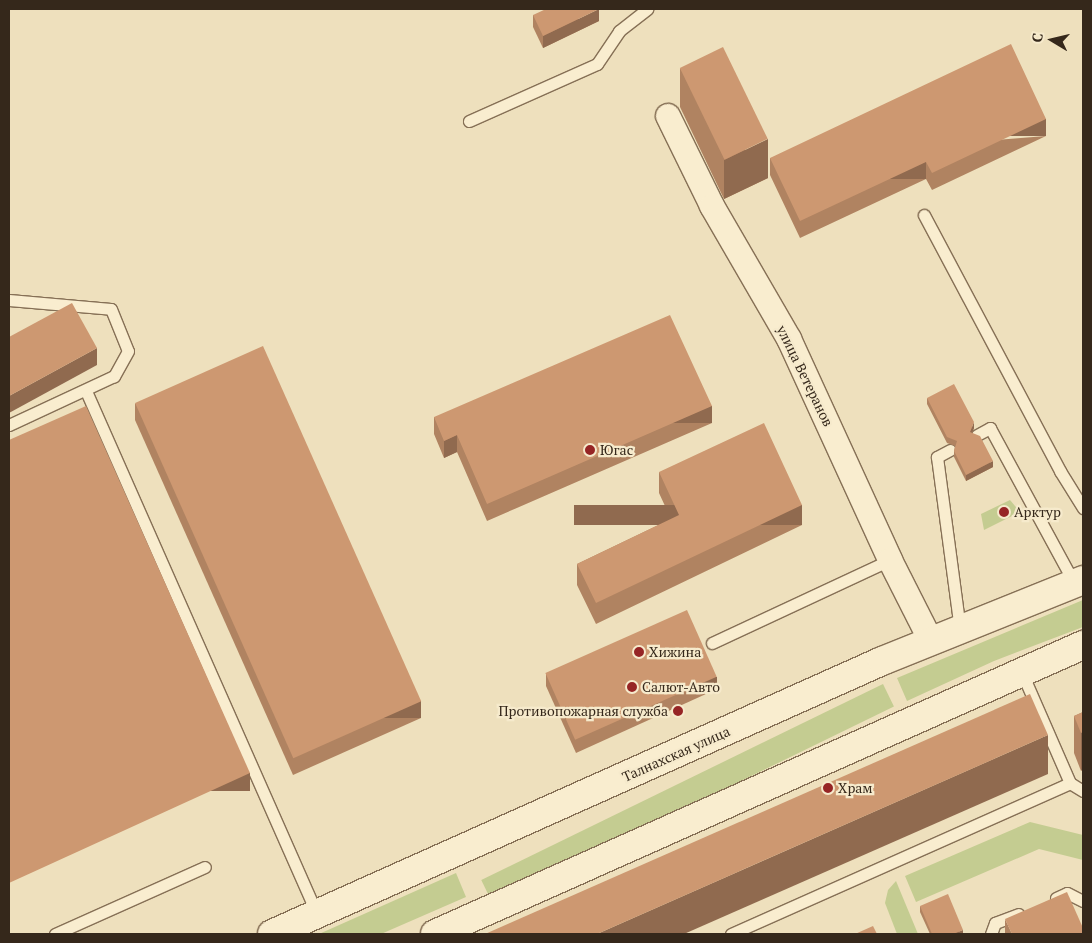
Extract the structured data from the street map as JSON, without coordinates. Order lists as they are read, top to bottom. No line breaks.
{"streets":{"street":["улица Ветеранов","Талнахская улица"]},"crossings":[["улица Ветеранов","Талнахская улица"]],"places":["Югас","Арктур","Хижина","Салют-Авто","Противопожарная служба","Храм"],"north":"left"}
